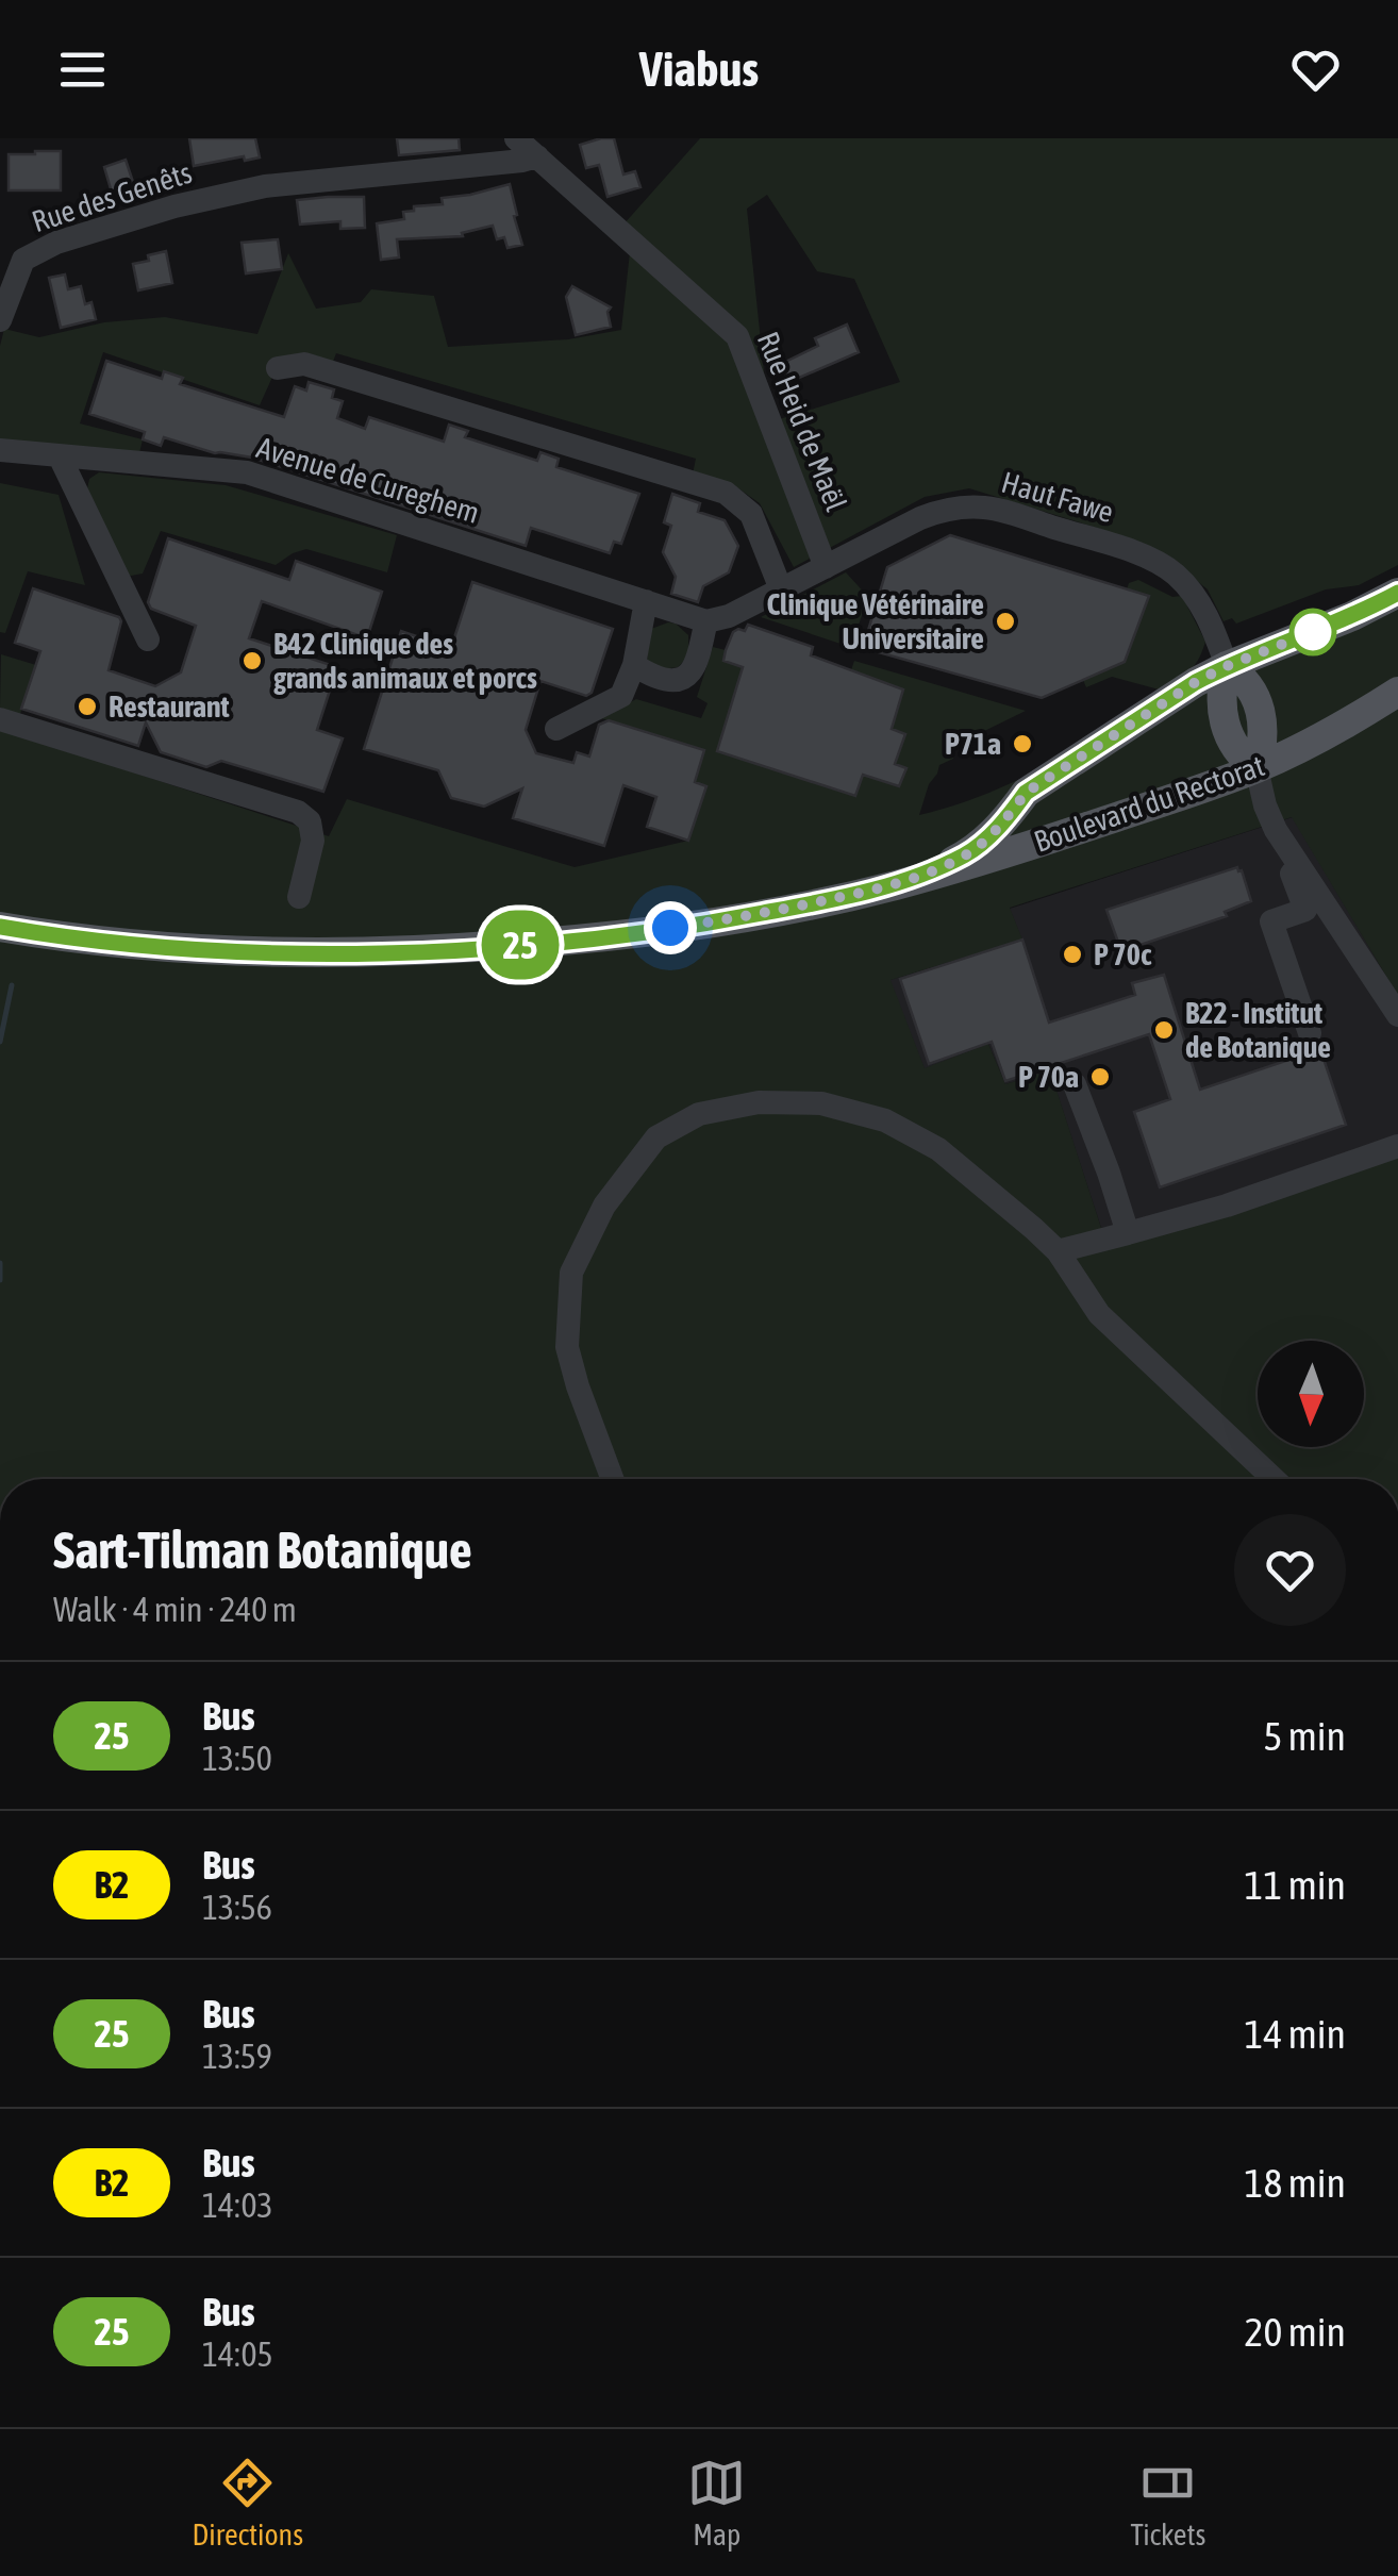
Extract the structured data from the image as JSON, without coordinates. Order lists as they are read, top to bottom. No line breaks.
{"streets":{"main road":["Boulevard du Rectorat"],"street":["Rue des Genêts","Rue Heid de Maël","Avenue de Cureghem","Haut Fawe"]},"crossings":[["Rue des Genêts","Rue Heid de Maël"],["Rue Heid de Maël","Haut Fawe"],["Avenue de Cureghem","Haut Fawe"]],"places":["Clinique Vétérinaire Universitaire","B42 Clinique des grands animaux et porcs","Restaurant","P71a","P 70c","B22 - Institut de Botanique","P 70a"],"lines":["bus line 25"],"north":"bottom","page":{"header":"Viabus","on_map":"25","heading":["Sart-Tilman Botanique","Walk · 4 min · 240 m"],"list":[{"mark":"25","name":"Bus","note":"13:50","value":"5 min"},{"mark":"B2","name":"Bus","note":"13:56","value":"11 min"},{"mark":"25","name":"Bus","note":"13:59","value":"14 min"},{"mark":"B2","name":"Bus","note":"14:03","value":"18 min"},{"mark":"25","name":"Bus","note":"14:05","value":"20 min"}],"tabs":["Directions","Map","Tickets"]}}
